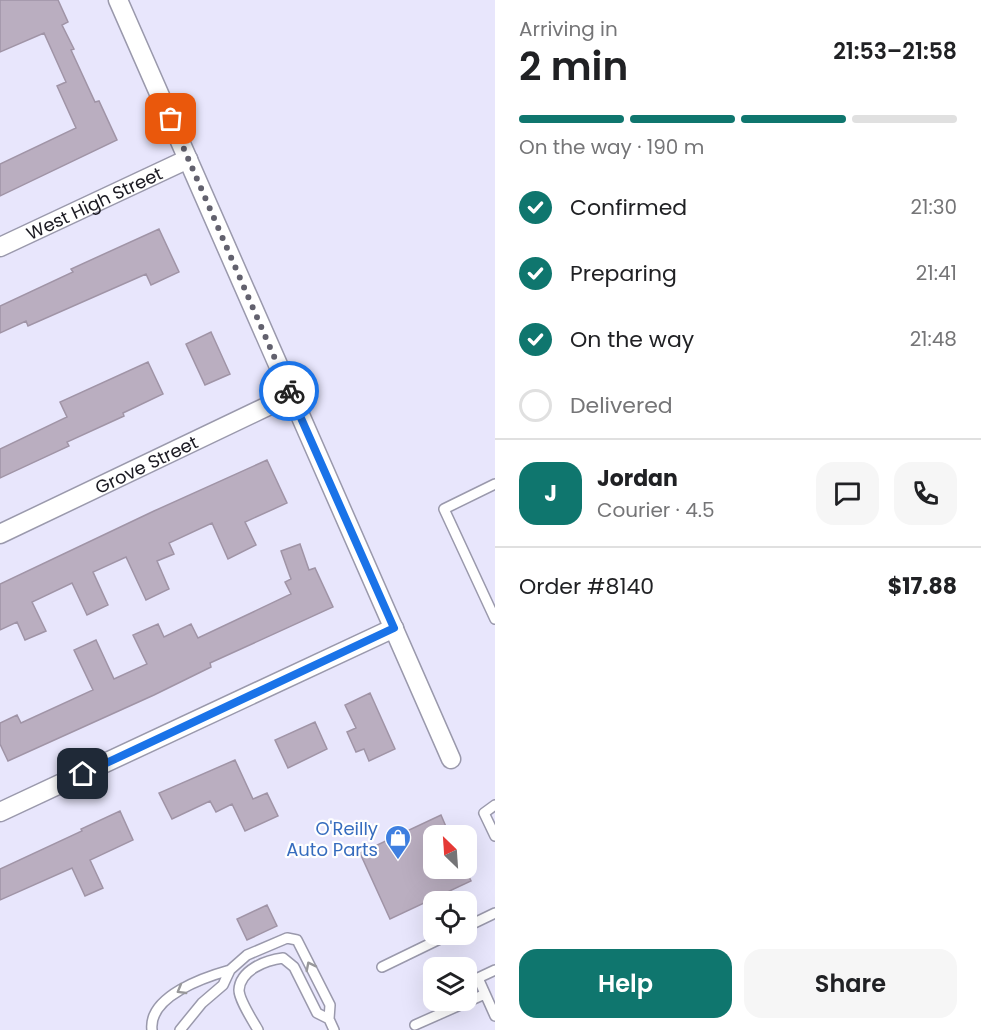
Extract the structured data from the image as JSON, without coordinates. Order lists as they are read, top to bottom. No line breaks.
{"streets":{"street":["West High Street","Grove Street"]},"places":{"shop":["O'Reilly Auto Parts"]},"north":"top left","page":{"heading":["2 min","Arriving in","21:53–21:58"],"panel":["Jordan","Courier · 4.5","Order #8140","$17.88"],"bar":"On the way · 190 m","list":[["Confirmed","21:30"],["Preparing","21:41"],["On the way","21:48"],"Delivered"],"round":"J","buttons":["Help","Share"]}}
